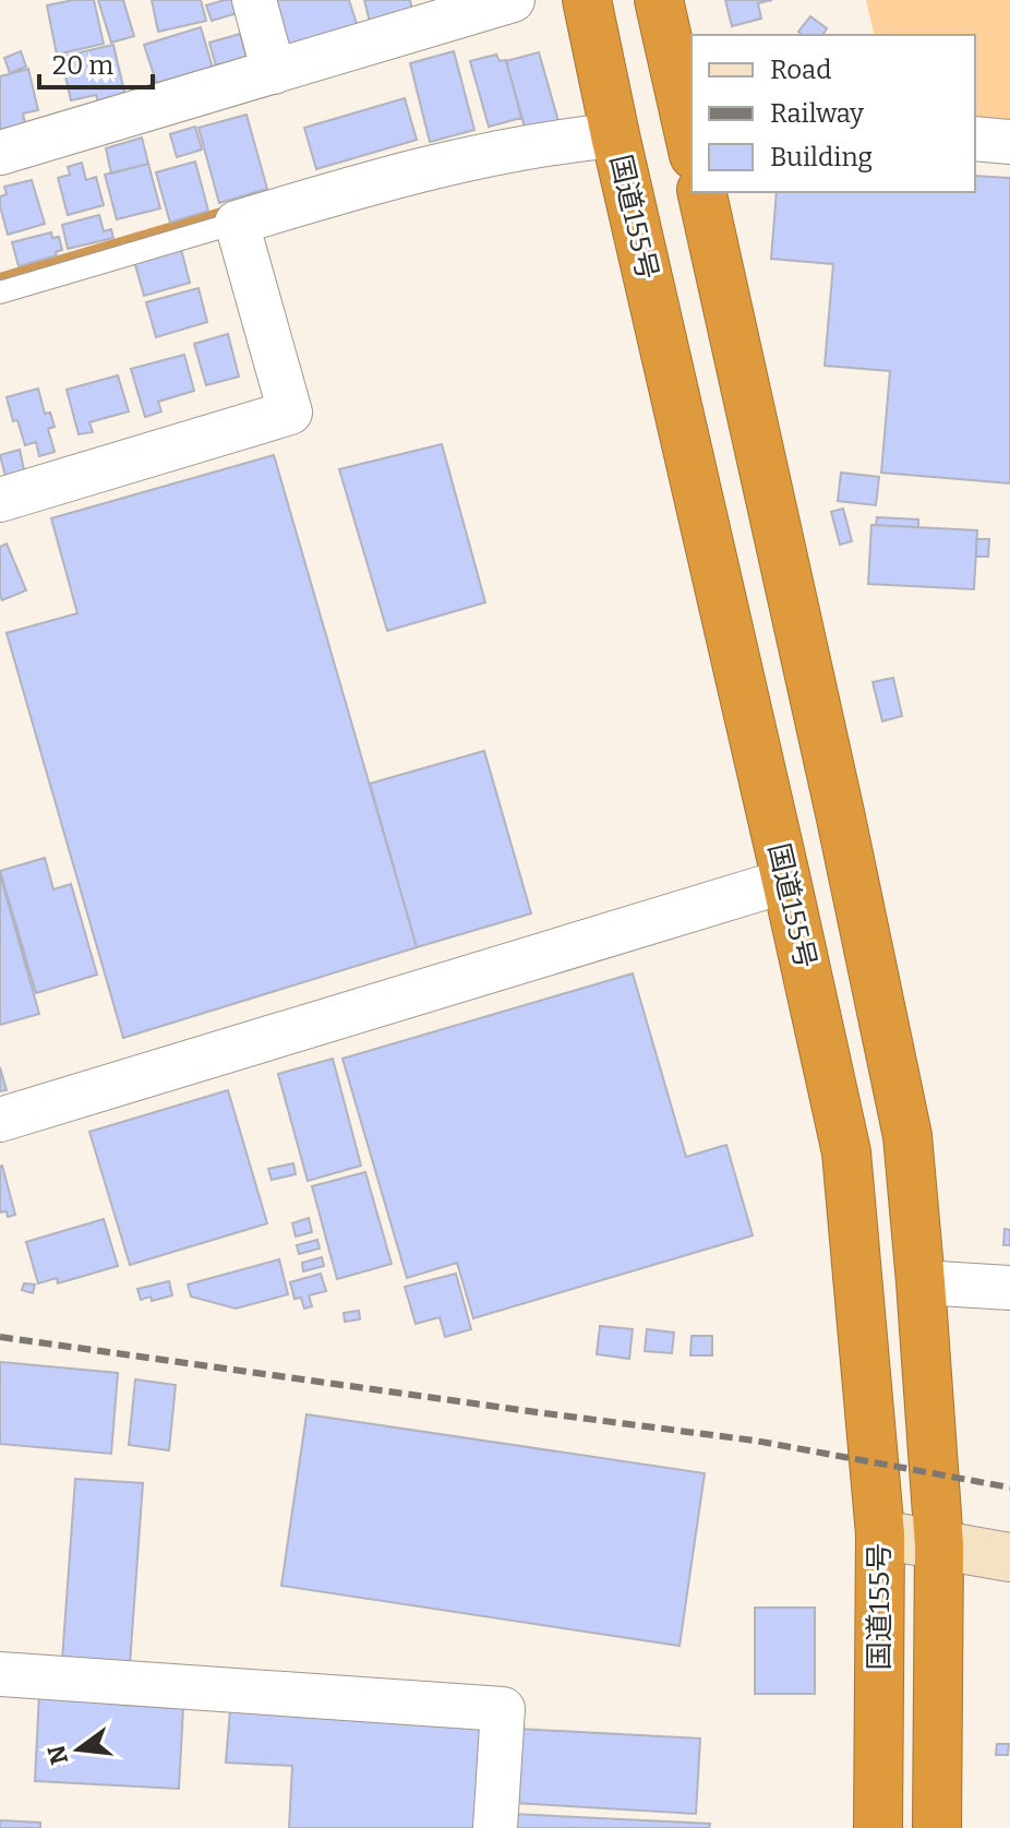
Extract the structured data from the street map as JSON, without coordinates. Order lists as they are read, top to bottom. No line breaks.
{"streets":{"highway":["国道155号"]},"legend":["Road","Railway","Building"],"scale_bar":"20 m","north":"left"}
